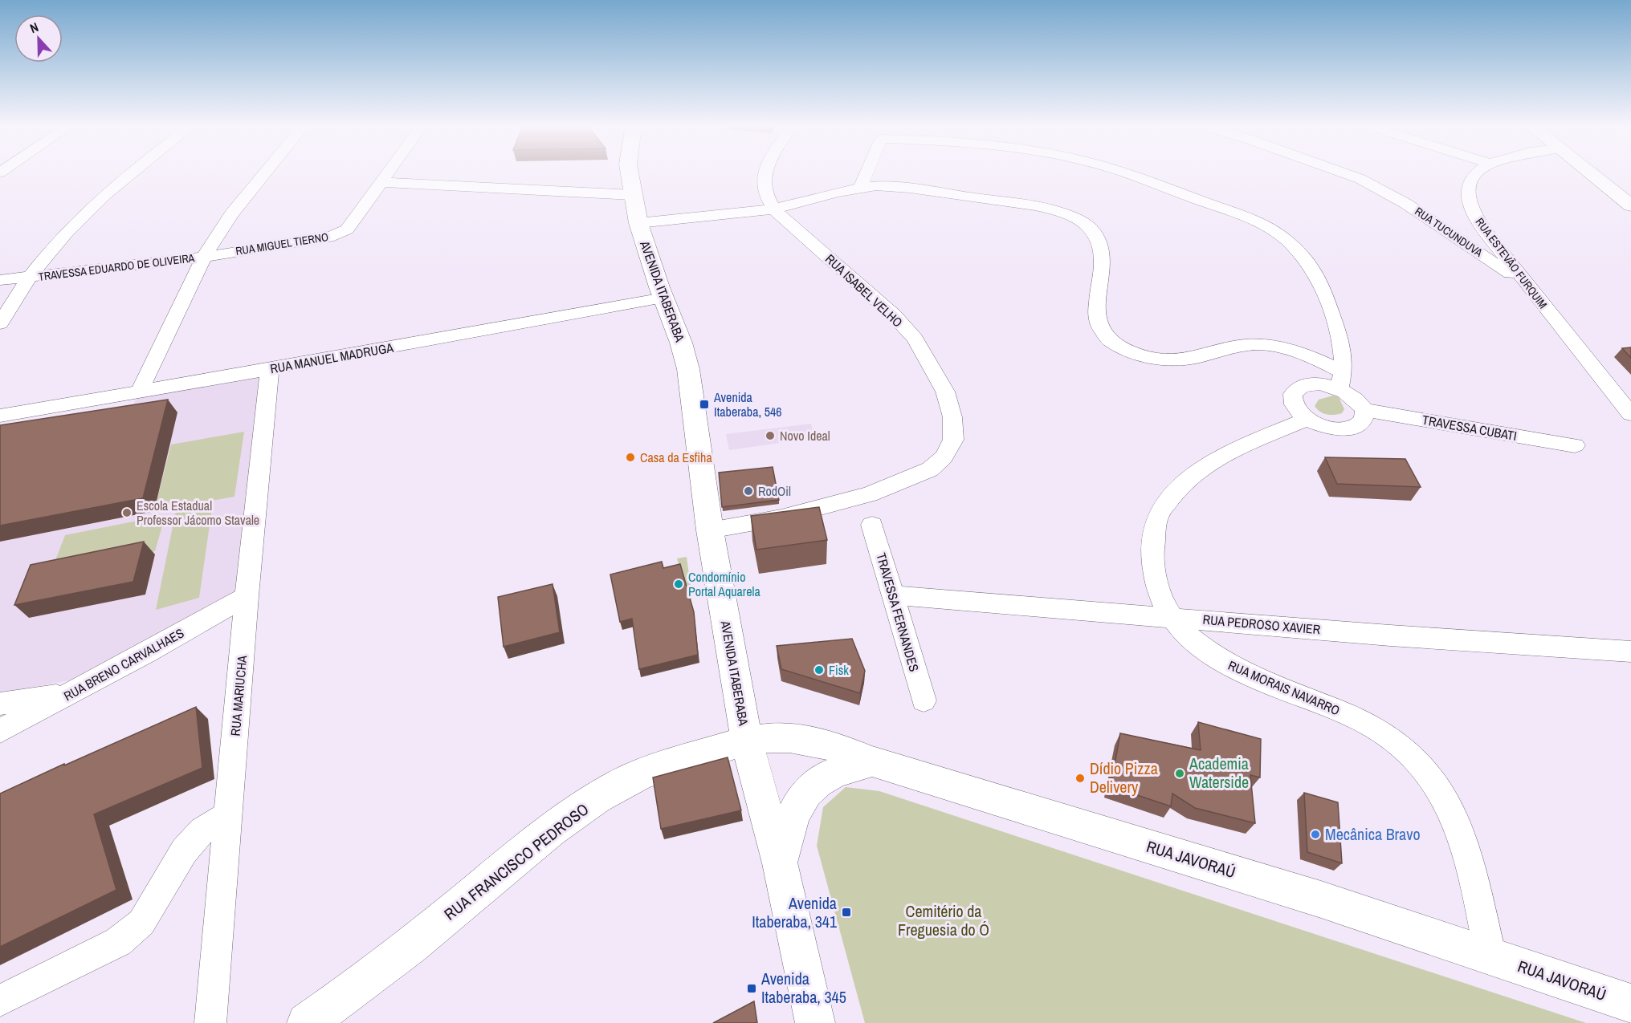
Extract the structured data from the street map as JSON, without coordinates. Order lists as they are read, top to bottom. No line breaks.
{"streets":{"main road":["AVENIDA ITABERABA","RUA JAVORAÚ","RUA FRANCISCO PEDROSO"],"street":["RUA TUCUNDUVA","RUA MIGUEL TIERNO","RUA ESTEVÃO FURQUIM","TRAVESSA EDUARDO DE OLIVEIRA","RUA ISABEL VELHO","RUA MANUEL MADRUGA","TRAVESSA CUBATI","TRAVESSA FERNANDES","RUA PEDROSO XAVIER","RUA BRENO CARVALHAES","RUA MORAIS NAVARRO","RUA MARIUCHA"]},"crossings":[["RUA TUCUNDUVA","RUA ESTEVÃO FURQUIM"],["RUA MIGUEL TIERNO","TRAVESSA EDUARDO DE OLIVEIRA"],["RUA ISABEL VELHO","AVENIDA ITABERABA"],["AVENIDA ITABERABA","RUA MANUEL MADRUGA"],["AVENIDA ITABERABA","RUA JAVORAÚ"],["AVENIDA ITABERABA","RUA FRANCISCO PEDROSO"],["RUA MANUEL MADRUGA","RUA MARIUCHA"],["TRAVESSA CUBATI","RUA MORAIS NAVARRO"],["TRAVESSA FERNANDES","RUA PEDROSO XAVIER"],["RUA PEDROSO XAVIER","RUA MORAIS NAVARRO"],["RUA BRENO CARVALHAES","RUA MARIUCHA"],["RUA MORAIS NAVARRO","RUA JAVORAÚ"],["RUA JAVORAÚ","RUA FRANCISCO PEDROSO"]],"parks":["Cemitério da Freguesia do Ó"],"places":{"transit":["Avenida Itaberaba, 546","Avenida Itaberaba, 341","Avenida Itaberaba, 345"],"other":["Novo Ideal","Casa da Esfiha","RodOil","Escola Estadual Professor Jácomo Stavale","Condomínio Portal Aquarela","Fisk","Academia Waterside","Dídio Pizza Delivery","Mecânica Bravo"]},"north":"top"}
